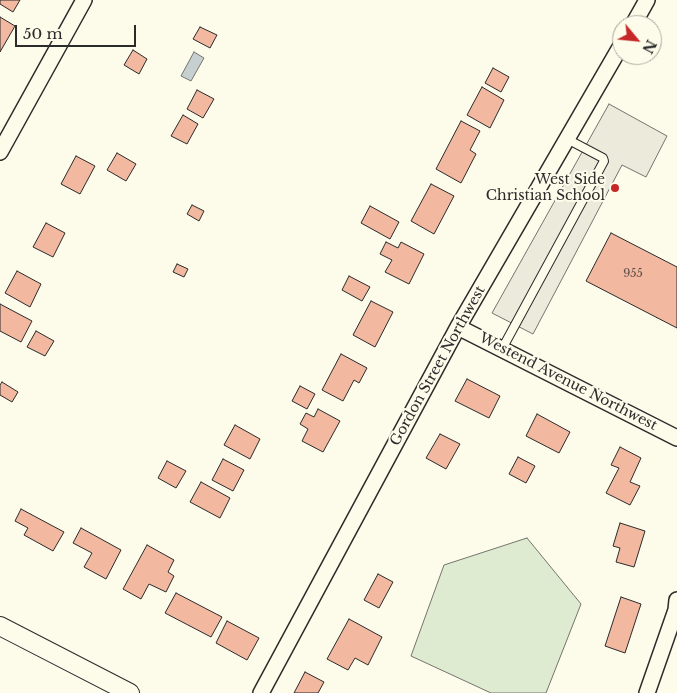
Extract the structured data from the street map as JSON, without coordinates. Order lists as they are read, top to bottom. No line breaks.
{"streets":{"street":["Gordon Street Northwest","Westend Avenue Northwest"]},"crossings":[["Gordon Street Northwest","Westend Avenue Northwest"]],"places":["West Side Christian School"],"house_numbers":["955"],"scale_bar":"50 m","north":"bottom right"}
